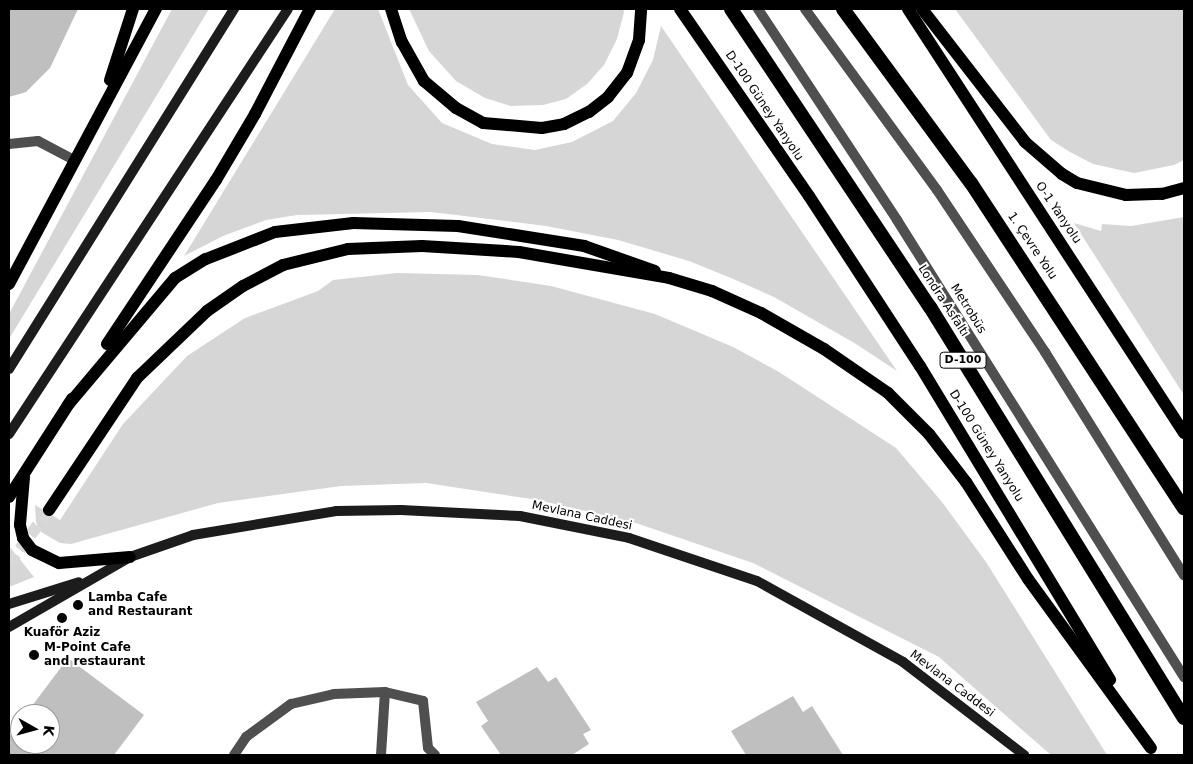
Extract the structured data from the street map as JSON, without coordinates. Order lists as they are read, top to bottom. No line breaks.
{"streets":{"highway":["1. Çevre Yolu","Londra Asfaltı","D-100"],"main road":["D-100 Güney Yanyolu","O-1 Yanyolu","Mevlana Caddesi"],"lane":["Metrobüs"]},"places":["Lamba Cafe and Restaurant","Kuaför Aziz","M-Point Cafe and restaurant"],"north":"right"}
